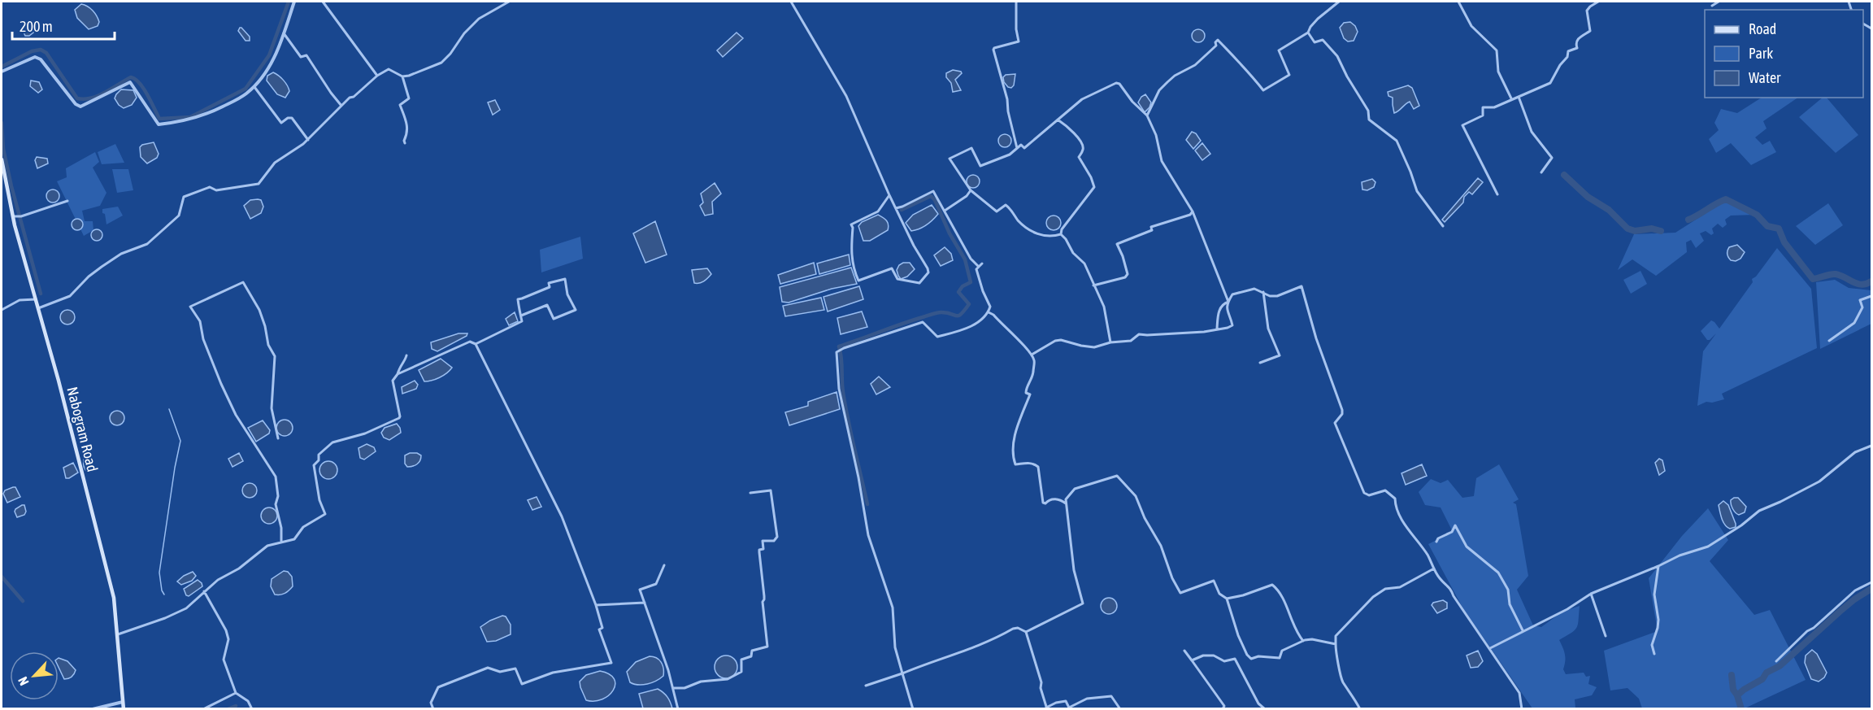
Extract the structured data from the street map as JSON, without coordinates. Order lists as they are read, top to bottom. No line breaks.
{"streets":{"main road":["Nabogram Road"]},"legend":["Road","Park","Water"],"scale_bar":"200 m","north":"bottom left"}
